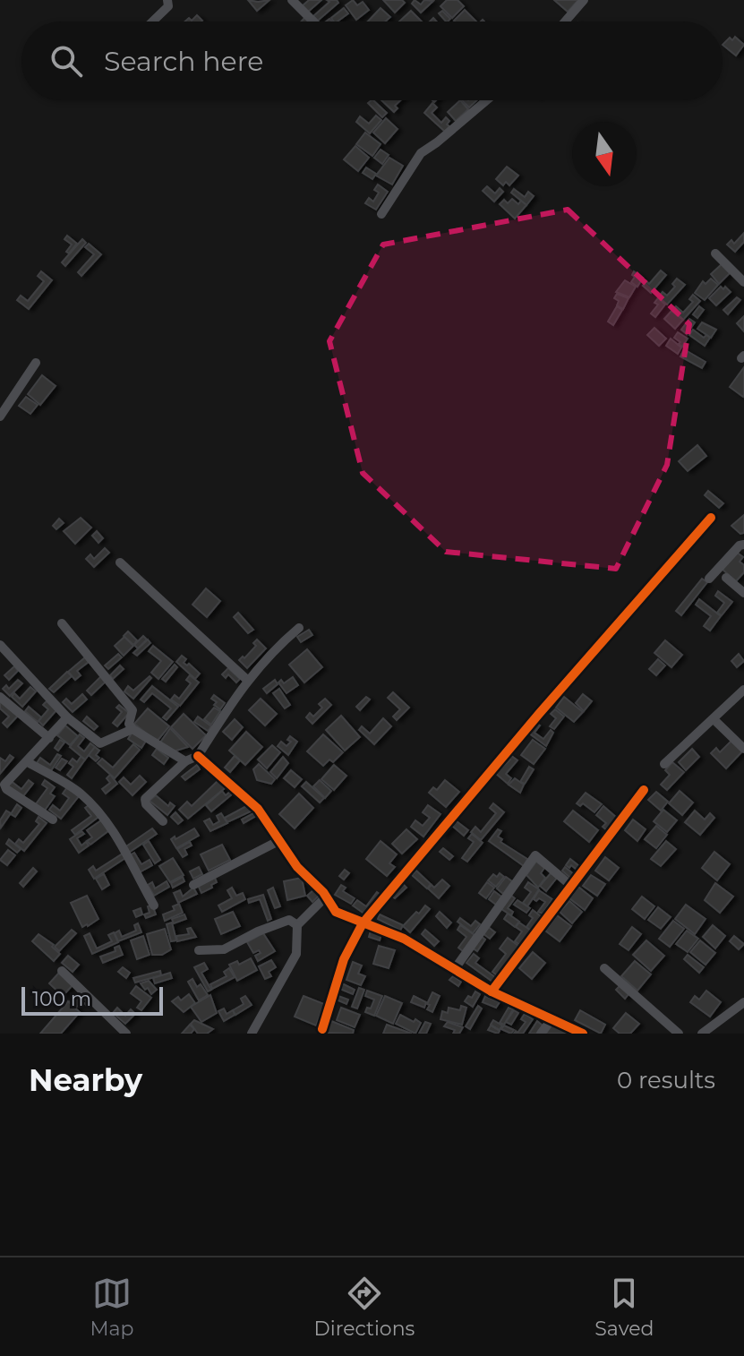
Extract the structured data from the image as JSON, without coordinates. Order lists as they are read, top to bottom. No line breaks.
{"scale_bar":"100 m","north":"bottom","page":{"search":"Search here","scale":"100 m","heading":["Nearby","0 results"],"nav":["Map","Directions","Saved"]}}
